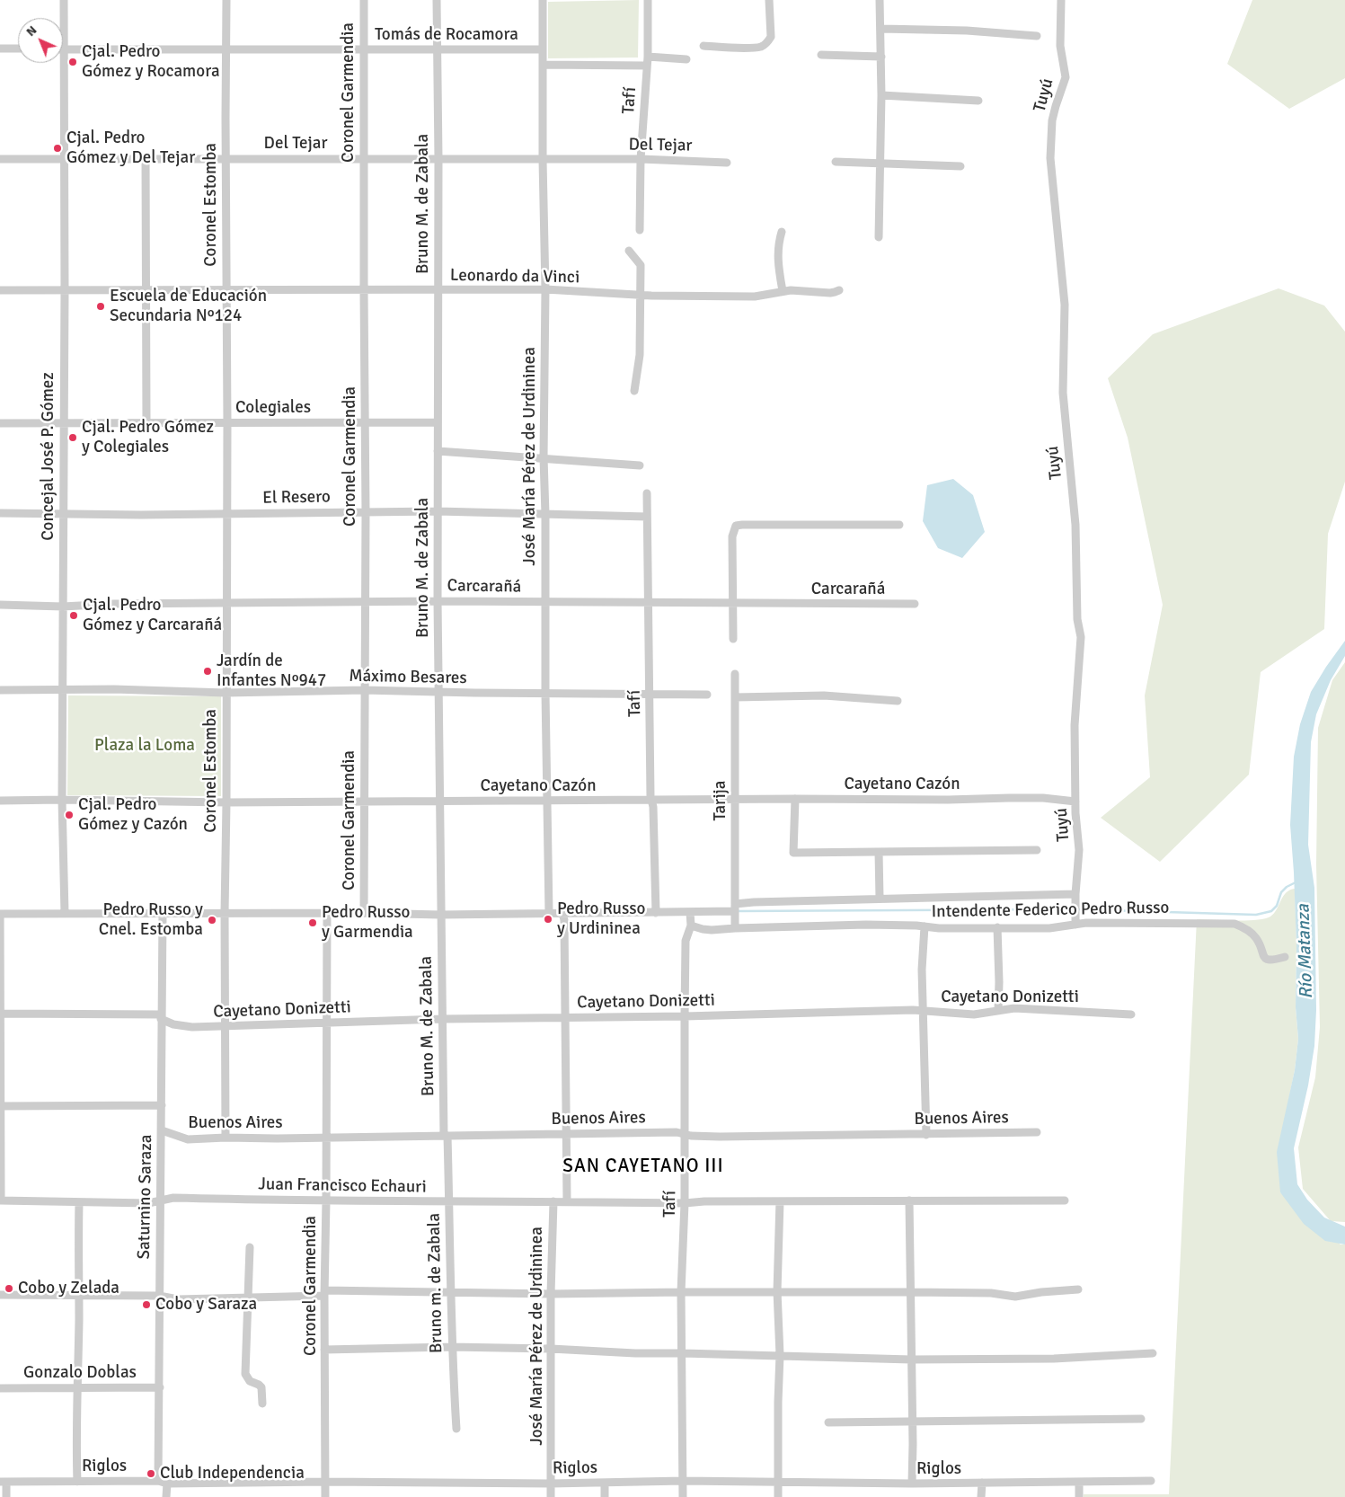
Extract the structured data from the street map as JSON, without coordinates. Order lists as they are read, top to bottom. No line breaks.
{"streets":{"street":["Tomás de Rocamora","Coronel Garmendia","Tuyú","Tafí","Del Tejar","Bruno M. de Zabala","Coronel Estomba","Leonardo da Vinci","Colegiales","Concejal José P. Gómez","José María Pérez de Urdininea","El Resero","Carcarañá","Máximo Besares","Cayetano Cazón","Tarija","Intendente Federico Pedro Russo","Cayetano Donizetti","Buenos Aires","Juan Francisco Echauri","Saturnino Saraza","Bruno m. de Zabala","Gonzalo Doblas","Riglos"]},"crossings":[["Tomás de Rocamora","Coronel Garmendia"],["Tomás de Rocamora","Bruno M. de Zabala"],["Tomás de Rocamora","Coronel Estomba"],["Tomás de Rocamora","Concejal José P. Gómez"],["Tomás de Rocamora","José María Pérez de Urdininea"],["Coronel Garmendia","Del Tejar"],["Coronel Garmendia","Leonardo da Vinci"],["Coronel Garmendia","Colegiales"],["Coronel Garmendia","El Resero"],["Coronel Garmendia","Carcarañá"],["Coronel Garmendia","Máximo Besares"],["Coronel Garmendia","Cayetano Cazón"],["Coronel Garmendia","Cayetano Donizetti"],["Coronel Garmendia","Buenos Aires"],["Coronel Garmendia","Juan Francisco Echauri"],["Coronel Garmendia","Riglos"],["Tuyú","Cayetano Cazón"],["Tuyú","Intendente Federico Pedro Russo"],["Tafí","Del Tejar"],["Tafí","El Resero"],["Tafí","Carcarañá"],["Tafí","Máximo Besares"],["Tafí","Cayetano Cazón"],["Tafí","Intendente Federico Pedro Russo"],["Tafí","Cayetano Donizetti"],["Tafí","Buenos Aires"],["Tafí","Juan Francisco Echauri"],["Tafí","Riglos"],["Del Tejar","Bruno M. de Zabala"],["Del Tejar","Coronel Estomba"],["Del Tejar","Concejal José P. Gómez"],["Del Tejar","José María Pérez de Urdininea"],["Bruno M. de Zabala","Leonardo da Vinci"],["Bruno M. de Zabala","Colegiales"],["Bruno M. de Zabala","El Resero"],["Bruno M. de Zabala","Carcarañá"],["Bruno M. de Zabala","Máximo Besares"],["Bruno M. de Zabala","Cayetano Cazón"],["Bruno M. de Zabala","Cayetano Donizetti"],["Bruno M. de Zabala","Buenos Aires"],["Bruno M. de Zabala","Bruno m. de Zabala"],["Coronel Estomba","Leonardo da Vinci"],["Coronel Estomba","Colegiales"],["Coronel Estomba","El Resero"],["Coronel Estomba","Carcarañá"],["Coronel Estomba","Máximo Besares"],["Coronel Estomba","Cayetano Cazón"],["Coronel Estomba","Cayetano Donizetti"],["Coronel Estomba","Buenos Aires"],["Leonardo da Vinci","Concejal José P. Gómez"],["Leonardo da Vinci","José María Pérez de Urdininea"],["Colegiales","Concejal José P. Gómez"],["Concejal José P. Gómez","El Resero"],["Concejal José P. Gómez","Carcarañá"],["Concejal José P. Gómez","Máximo Besares"],["Concejal José P. Gómez","Cayetano Cazón"],["José María Pérez de Urdininea","El Resero"],["José María Pérez de Urdininea","Carcarañá"],["José María Pérez de Urdininea","Máximo Besares"],["José María Pérez de Urdininea","Cayetano Cazón"],["José María Pérez de Urdininea","Juan Francisco Echauri"],["José María Pérez de Urdininea","Riglos"],["Cayetano Cazón","Tarija"],["Tarija","Intendente Federico Pedro Russo"],["Cayetano Donizetti","Saturnino Saraza"],["Buenos Aires","Saturnino Saraza"],["Buenos Aires","Bruno m. de Zabala"],["Juan Francisco Echauri","Saturnino Saraza"],["Juan Francisco Echauri","Bruno m. de Zabala"],["Saturnino Saraza","Gonzalo Doblas"],["Saturnino Saraza","Riglos"]],"districts":["SAN CAYETANO III"],"water":["Río Matanza"],"parks":["Plaza la Loma"],"places":["Cjal. Pedro Gómez y Rocamora","Cjal. Pedro Gómez y Del Tejar","Escuela de Educación Secundaria Nº124","Cjal. Pedro Gómez y Colegiales","Cjal. Pedro Gómez y Carcarañá","Jardín de Infantes Nº947","Cjal. Pedro Gómez y Cazón","Pedro Russo y Urdininea","Pedro Russo y Cnel. Estomba","Pedro Russo y Garmendia","Cobo y Zelada","Cobo y Saraza","Club Independencia"],"north":"top left"}
